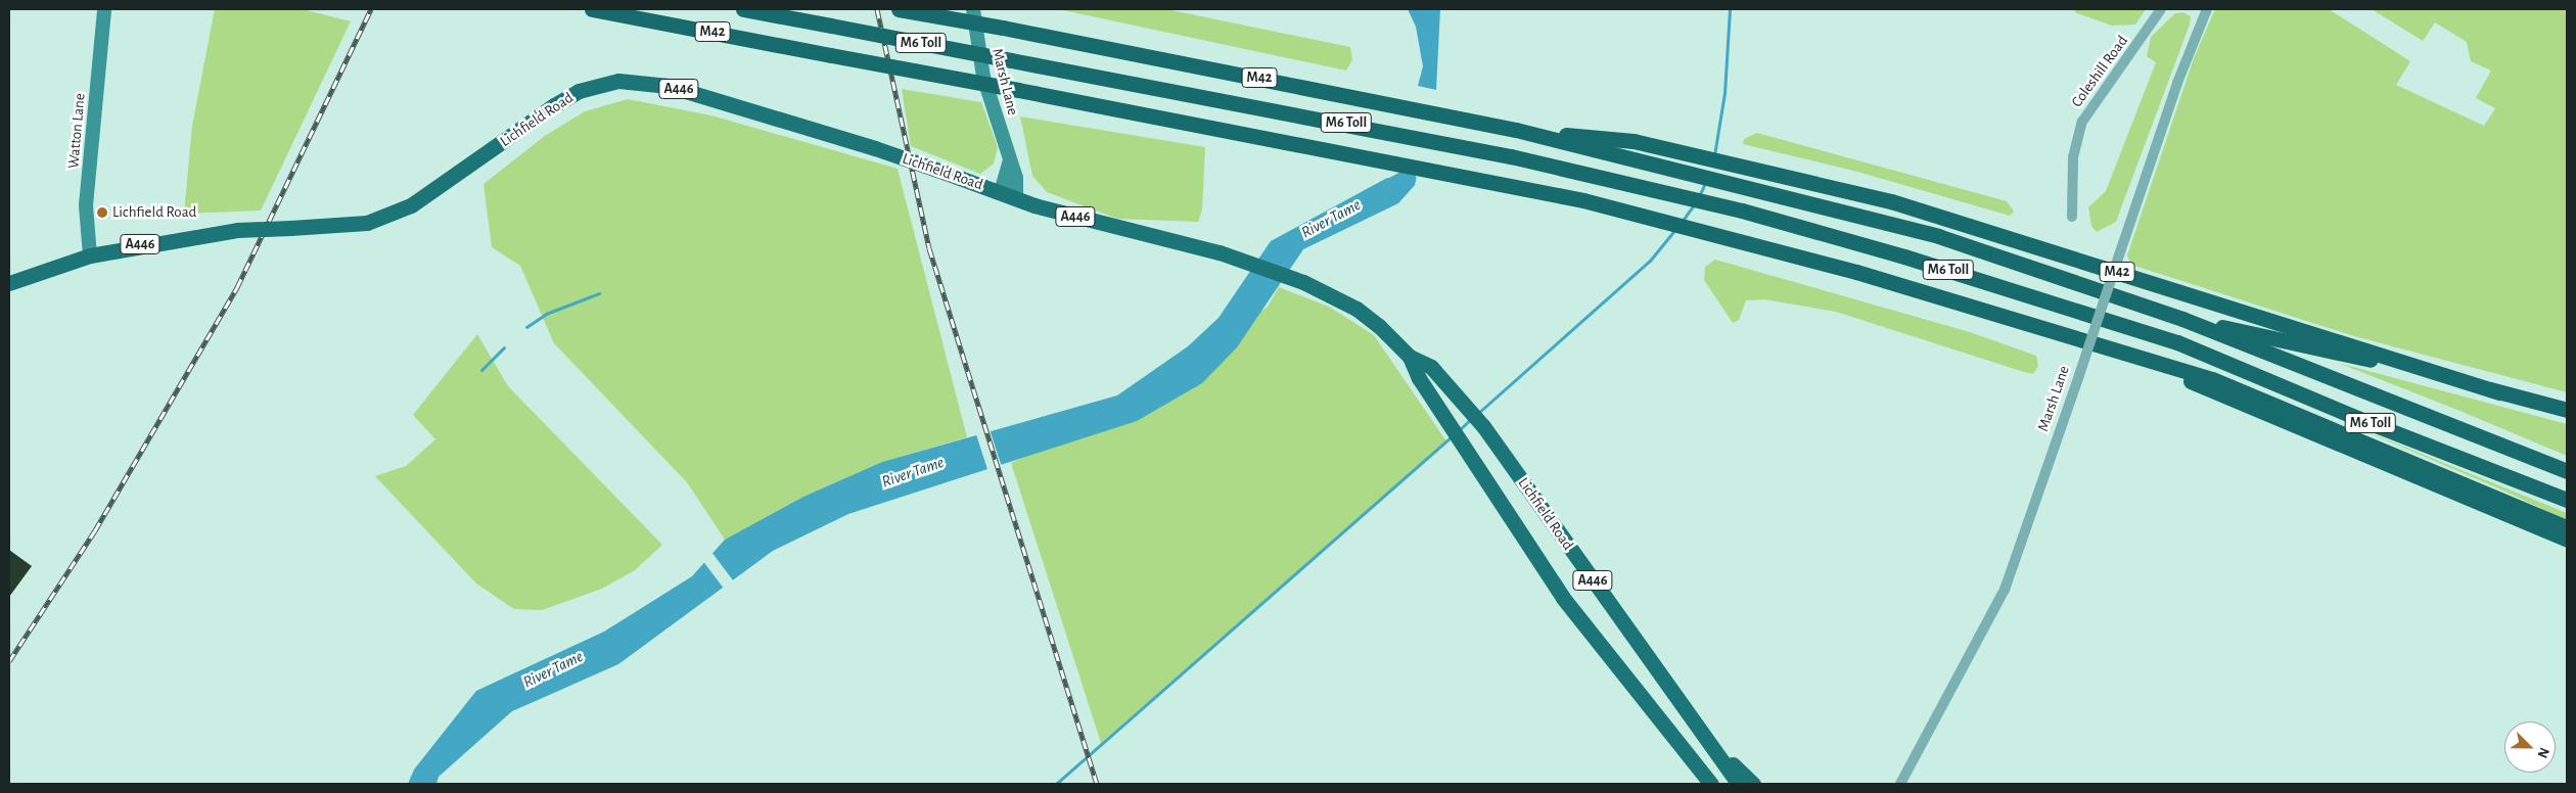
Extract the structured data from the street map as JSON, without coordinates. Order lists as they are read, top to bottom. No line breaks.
{"streets":{"highway":["M42","M6 Toll","A446","Lichfield Road"],"main road":["Marsh Lane","Watton Lane"],"street":["Coleshill Road"]},"crossings":[["M42","M6 Toll"],["Marsh Lane","Lichfield Road"],["Lichfield Road","Watton Lane"]],"water":["River Tame"],"places":["Lichfield Road"],"north":"bottom right"}
